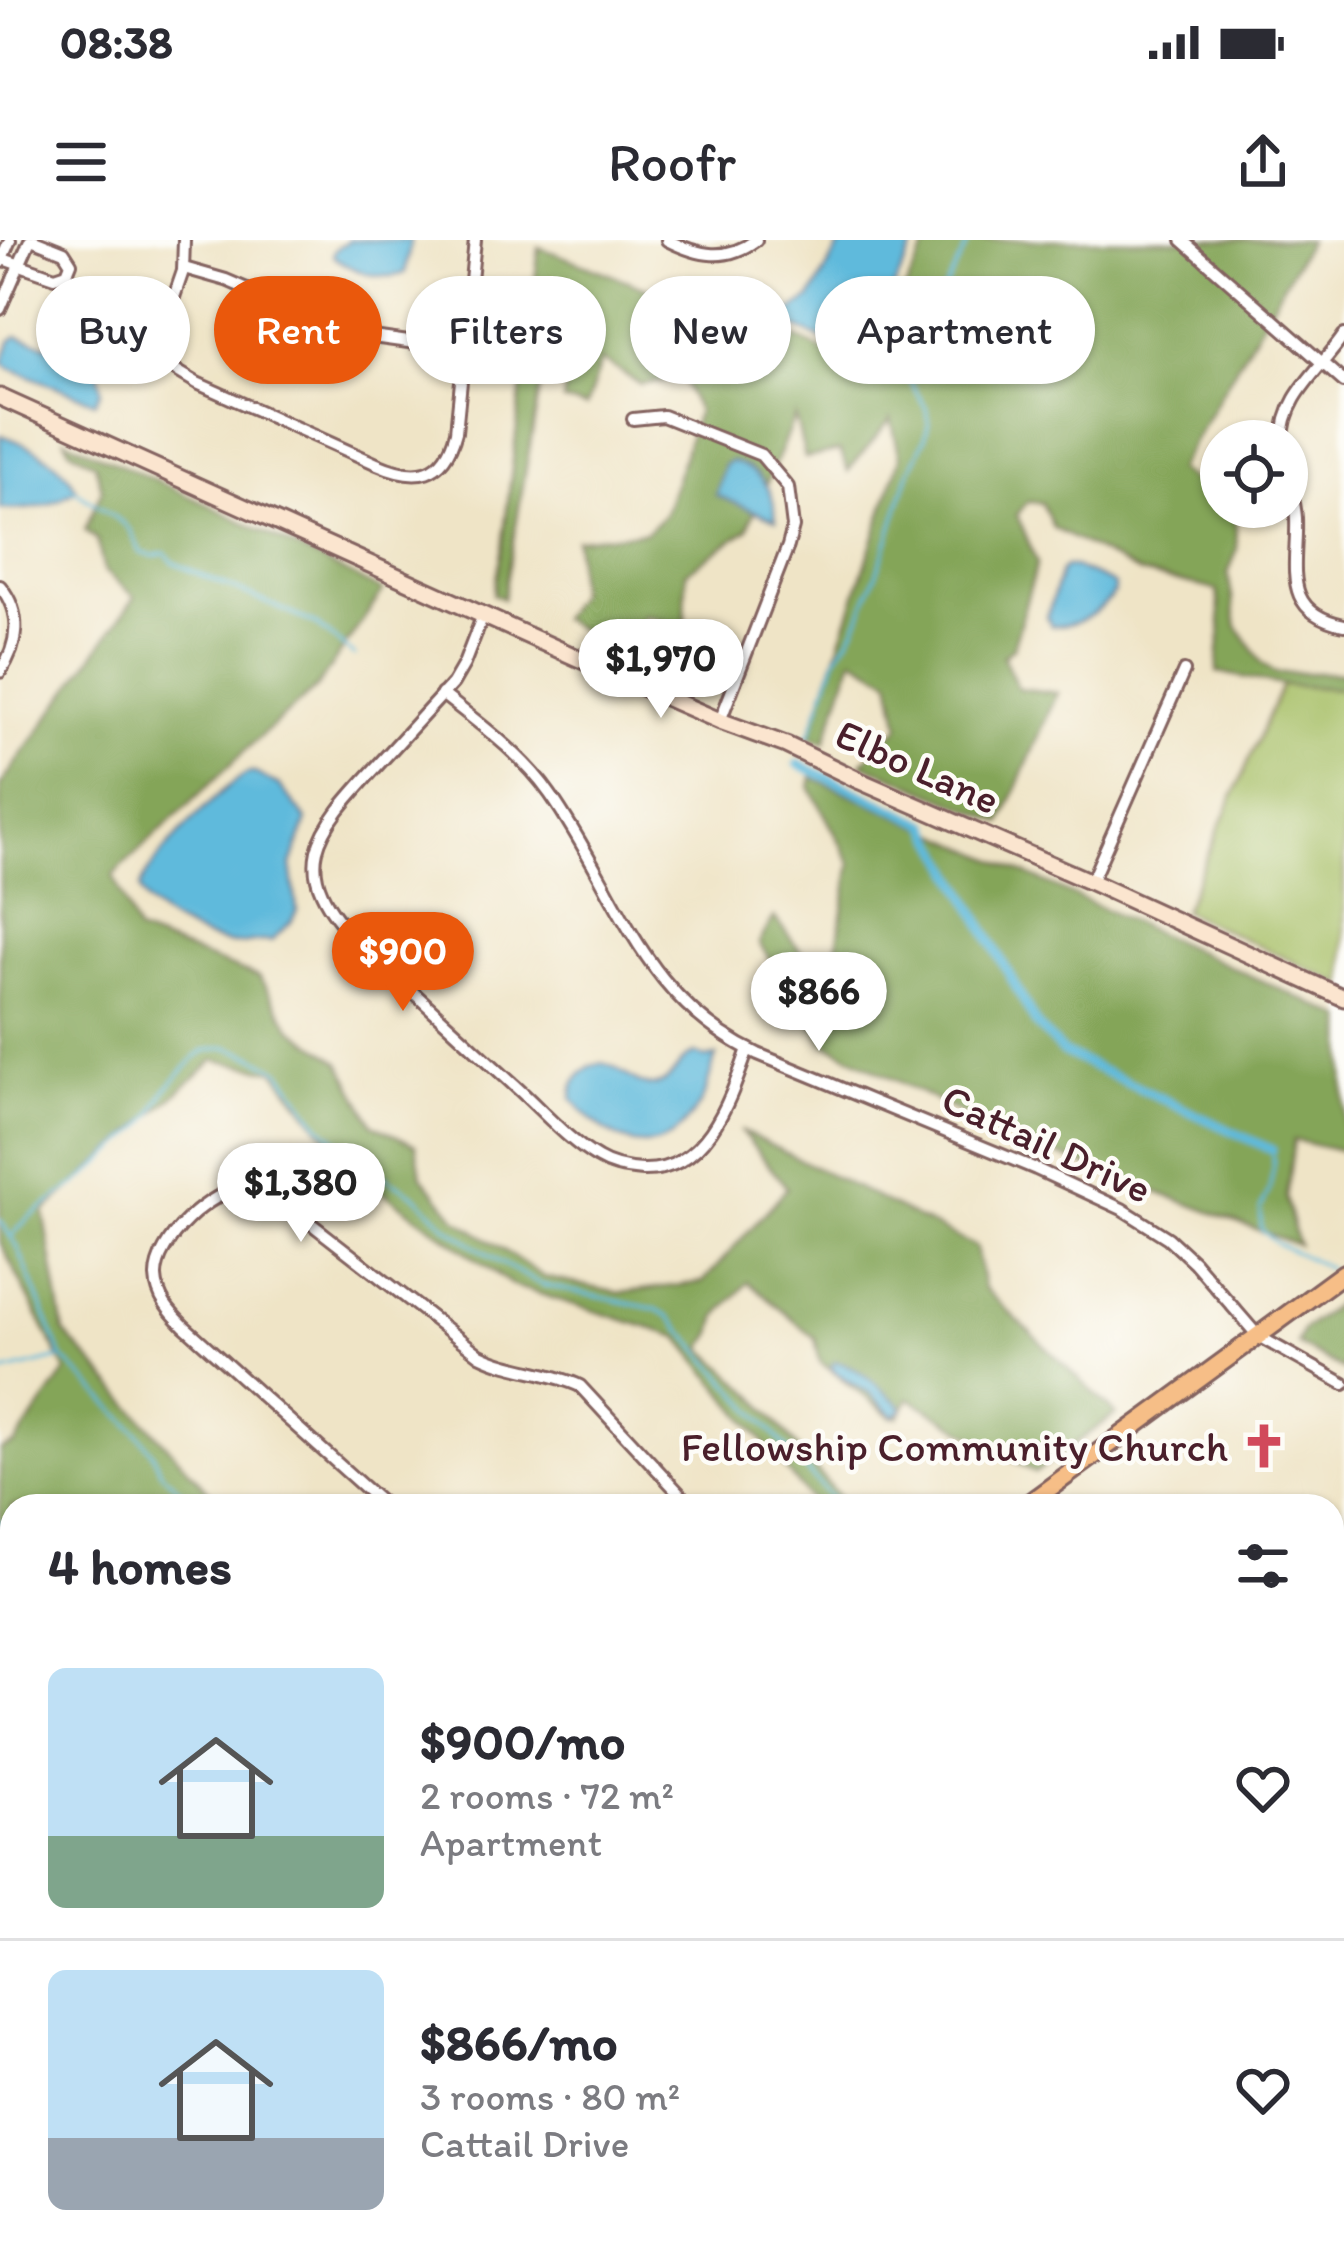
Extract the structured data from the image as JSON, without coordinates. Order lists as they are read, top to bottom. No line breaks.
{"streets":{"street":["Elbo Lane","Cattail Drive"]},"places":{"church":["Fellowship Community Church"]},"page":{"status":"08:38","header":"Roofr","chip":["Buy","Rent","Filters","New","Apartment"],"price":["$1,970","$900","$866","$1,380"],"heading":"4 homes","list":[{"name":"$900/mo","note":"2 rooms · 72 m² · Apartment"},{"name":"$866/mo","note":"3 rooms · 80 m² · Cattail Drive"}]}}
